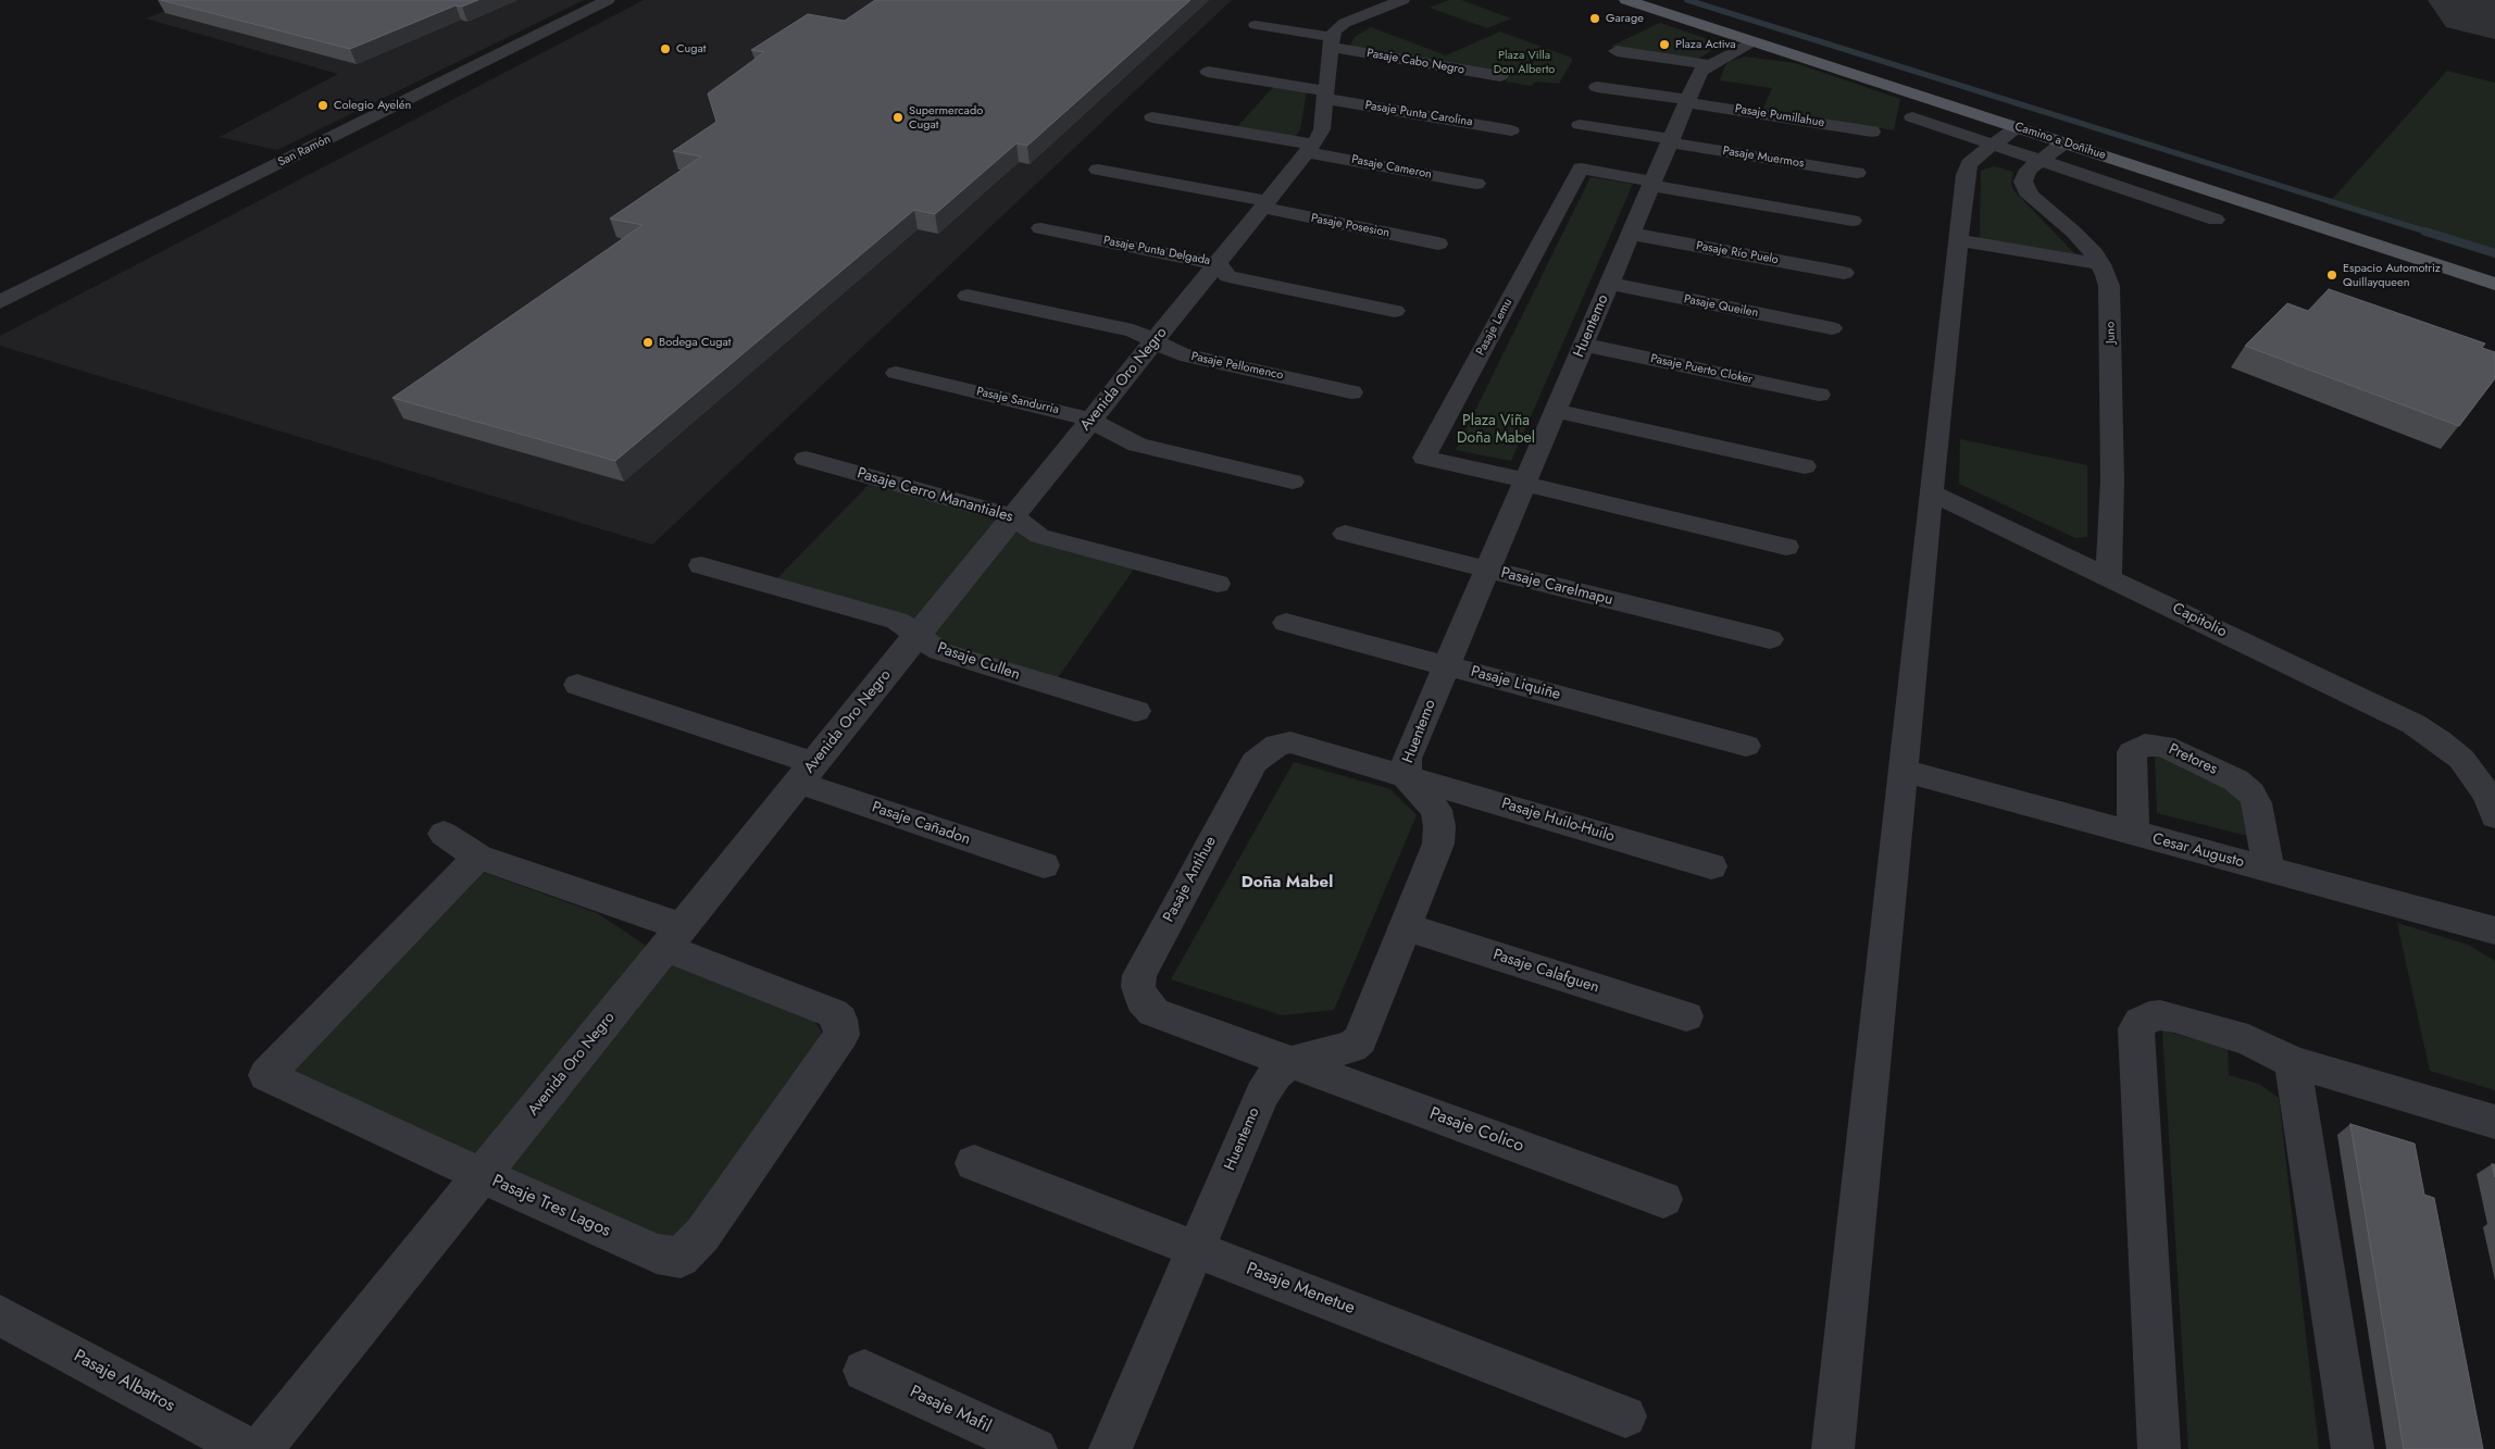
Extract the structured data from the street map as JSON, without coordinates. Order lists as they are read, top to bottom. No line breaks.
{"streets":{"main road":["Camino a Doñihue"],"street":["Pasaje Cabo Negro","Pasaje Punta Carolina","Pasaje Pumillahue","San Ramón","Pasaje Muermos","Pasaje Cameron","Pasaje Posesion","Pasaje Punta Delgada","Pasaje Río Puelo","Pasaje Queilen","Huentemo","Pasaje Lemu","Juno","Pasaje Pellomenco","Pasaje Puerto Cloker","Avenida Oro Negro","Pasaje Sandurria","Pasaje Cerro Manantiales","Pasaje Carelmapu","Capitolio","Pasaje Cullen","Pasaje Liquiñe","Pretores","Pasaje Huilo-Huilo","Pasaje Cañadon","Cesar Augusto","Pasaje Antihue","Pasaje Calafguen","Pasaje Colico","Pasaje Tres Lagos","Pasaje Menetue","Pasaje Albatros","Pasaje Mafil"]},"crossings":[["Pasaje Cabo Negro","Avenida Oro Negro"],["Pasaje Punta Carolina","Avenida Oro Negro"],["Pasaje Pumillahue","Huentemo"],["Camino a Doñihue","Huentemo"],["Camino a Doñihue","Juno"],["Pasaje Muermos","Huentemo"],["Pasaje Cameron","Avenida Oro Negro"],["Pasaje Posesion","Avenida Oro Negro"],["Pasaje Punta Delgada","Avenida Oro Negro"],["Pasaje Río Puelo","Huentemo"],["Pasaje Queilen","Huentemo"],["Huentemo","Pasaje Lemu"],["Huentemo","Pasaje Puerto Cloker"],["Huentemo","Pasaje Carelmapu"],["Huentemo","Pasaje Liquiñe"],["Huentemo","Pasaje Huilo-Huilo"],["Huentemo","Pasaje Antihue"],["Huentemo","Pasaje Calafguen"],["Huentemo","Pasaje Colico"],["Huentemo","Pasaje Menetue"],["Juno","Capitolio"],["Pasaje Pellomenco","Avenida Oro Negro"],["Avenida Oro Negro","Pasaje Sandurria"],["Avenida Oro Negro","Pasaje Cerro Manantiales"],["Avenida Oro Negro","Pasaje Cullen"],["Avenida Oro Negro","Pasaje Cañadon"],["Avenida Oro Negro","Pasaje Tres Lagos"],["Pretores","Cesar Augusto"],["Pasaje Huilo-Huilo","Pasaje Antihue"],["Pasaje Antihue","Pasaje Colico"]],"districts":["Doña Mabel"],"parks":["Plaza Villa Don Alberto","Plaza Viña Doña Mabel"],"places":["Garage","Plaza Activa","Cugat","Colegio Ayelén","Supermercado Cugat","Espacio Automotriz Quillayqueen","Bodega Cugat"]}
